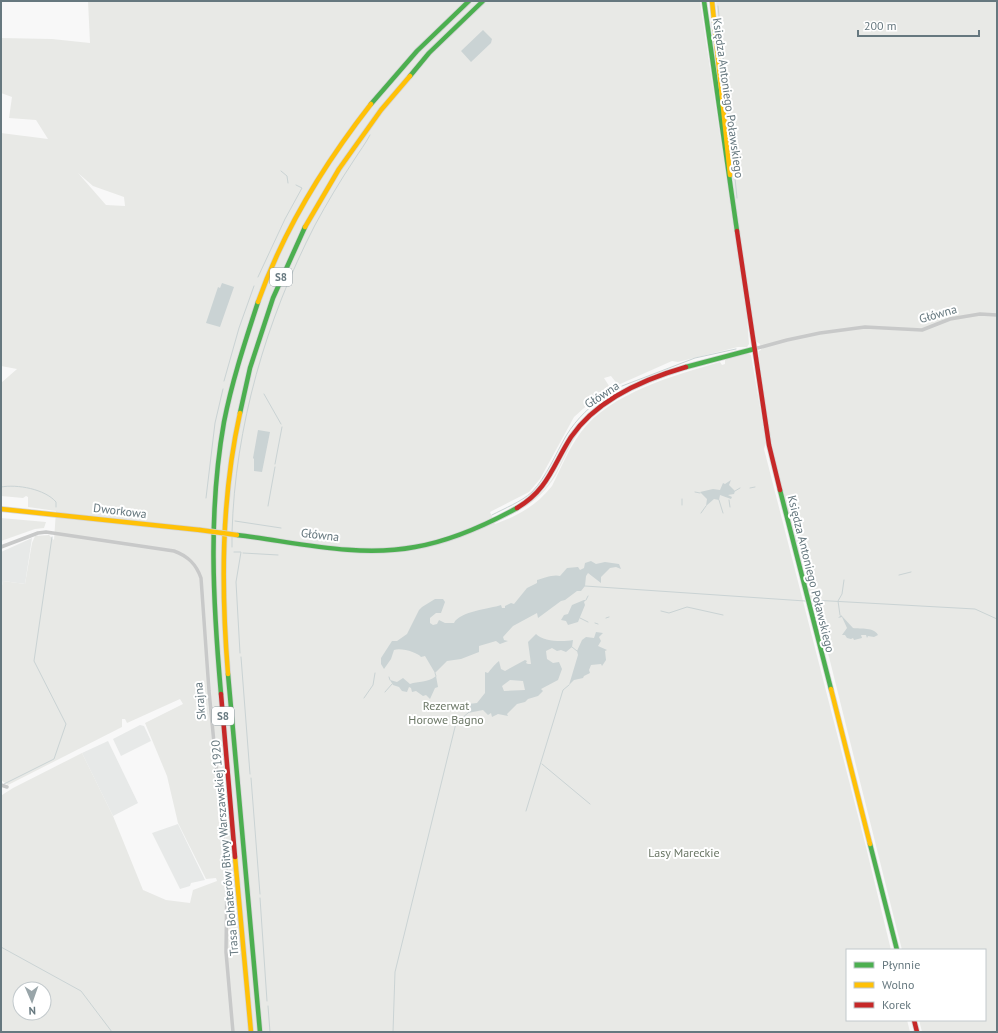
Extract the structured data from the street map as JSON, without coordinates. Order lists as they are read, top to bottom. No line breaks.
{"streets":{"main road":["Księdza Antoniego Poławskiego","S8","Główna","Dworkowa","Trasa Bohaterów Bitwy Warszawskiej 1920"],"street":["Skrajna"]},"crossings":[["Księdza Antoniego Poławskiego","Główna"],["Główna","Dworkowa"]],"parks":["Rezerwat Horowe Bagno","Lasy Mareckie"],"legend":["Płynnie","Wolno","Korek"],"scale_bar":"200 m","north":"bottom"}
